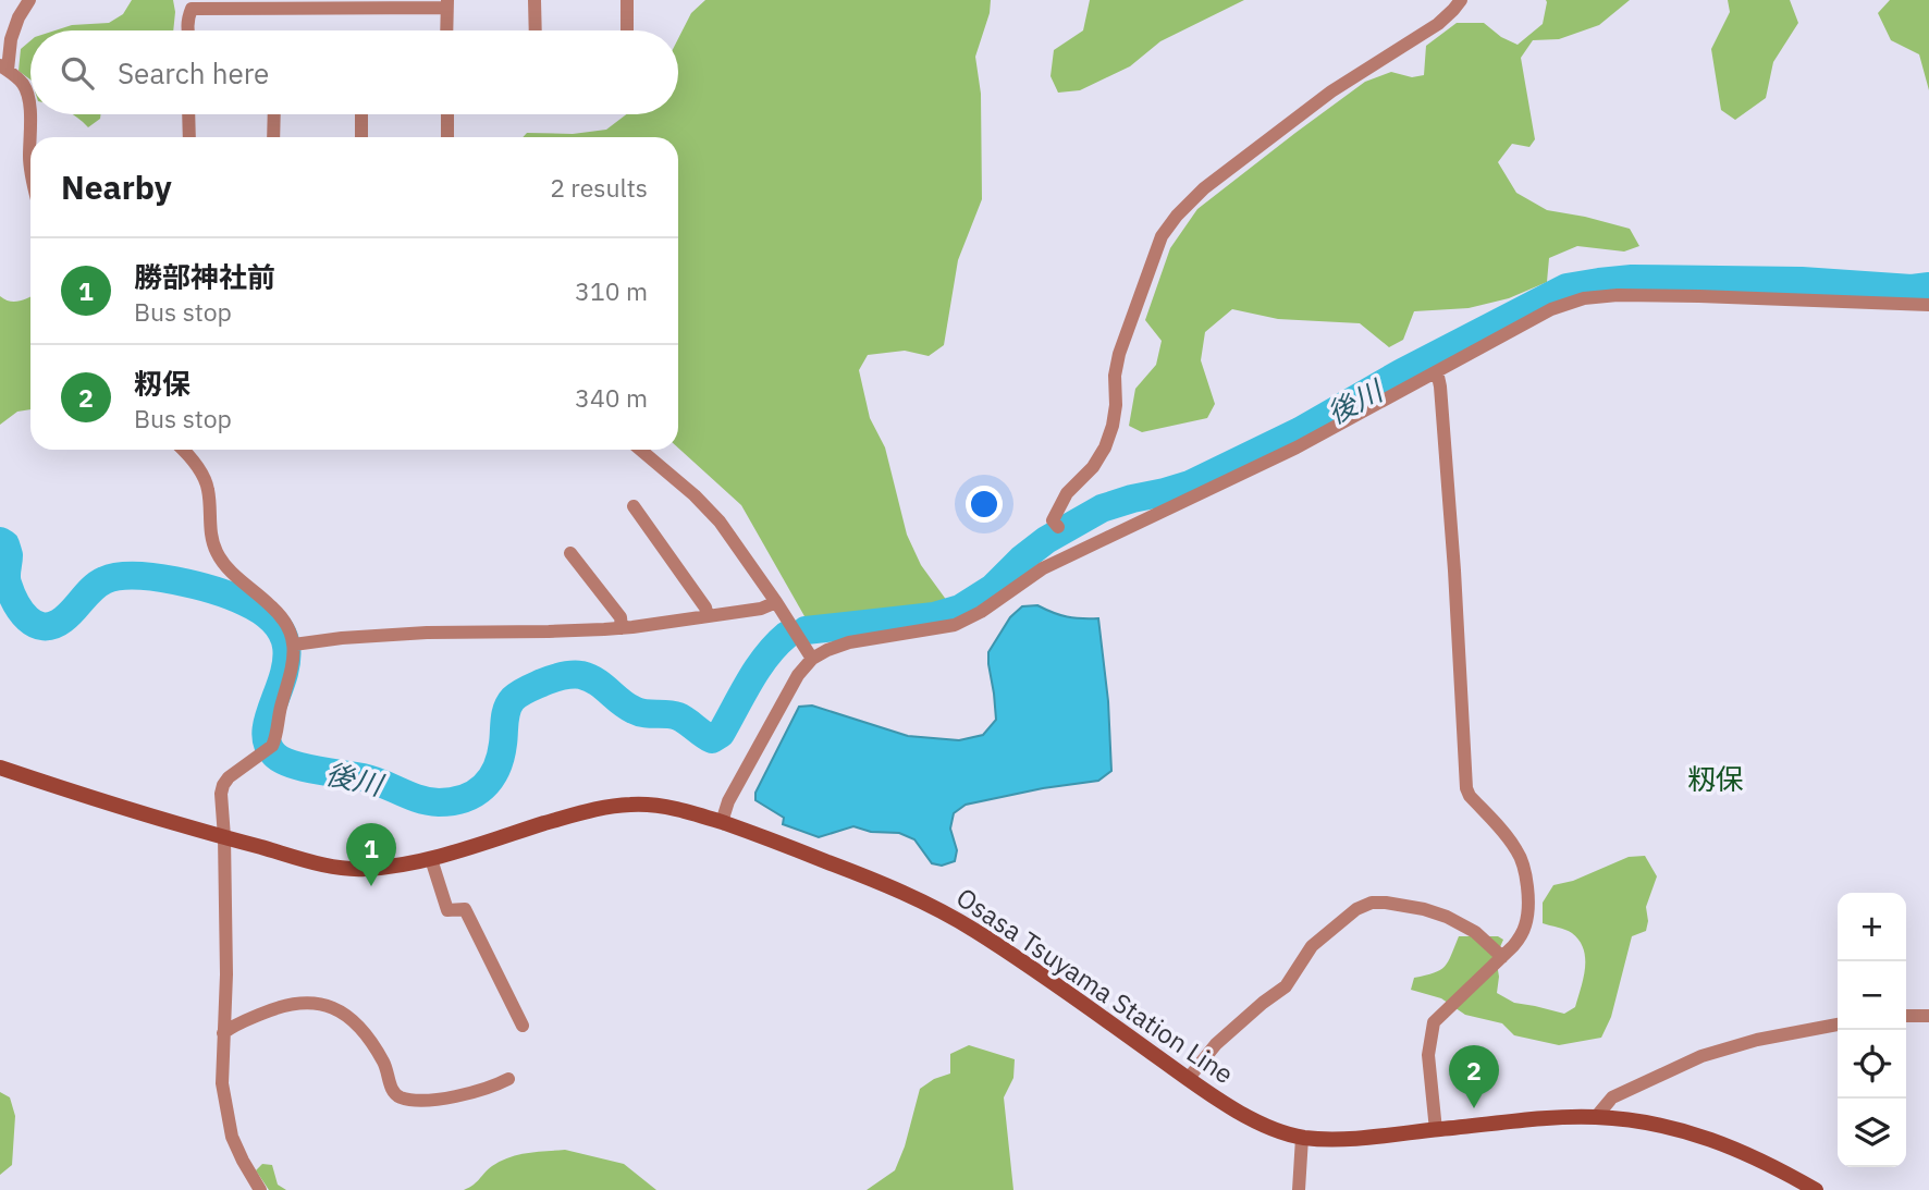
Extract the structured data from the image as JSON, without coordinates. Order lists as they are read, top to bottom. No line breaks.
{"streets":{"main road":["Osasa Tsuyama Station Line"]},"districts":["籾保"],"water":["後川"],"page":{"search":"Search here","heading":["Nearby","2 results"],"list":[{"mark":"1","name":"勝部神社前","note":"Bus stop","value":"310 m"},{"mark":"2","name":"籾保","note":"Bus stop","value":"340 m"}],"pins":["1","2"],"map_buttons":["+","−"]}}
